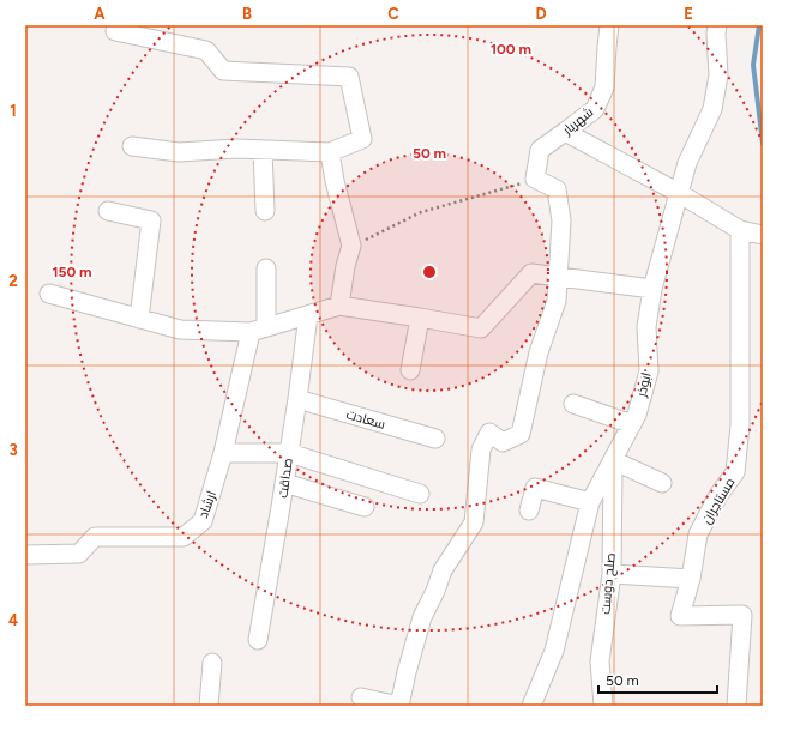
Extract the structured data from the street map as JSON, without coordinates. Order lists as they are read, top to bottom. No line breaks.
{"streets":{"street":["شهریار","ابوذر","سعادت","صداقت","مستاجران","ارشاد","صلح دوست"]},"crossings":[["ابوذر","صلح دوست"],["سعادت","صداقت"]],"scale_bar":"50 m","grid":{"columns":["A","B","C","D","E"],"rows":["1","2","3","4"]},"rings":["100 m","50 m","150 m"]}
